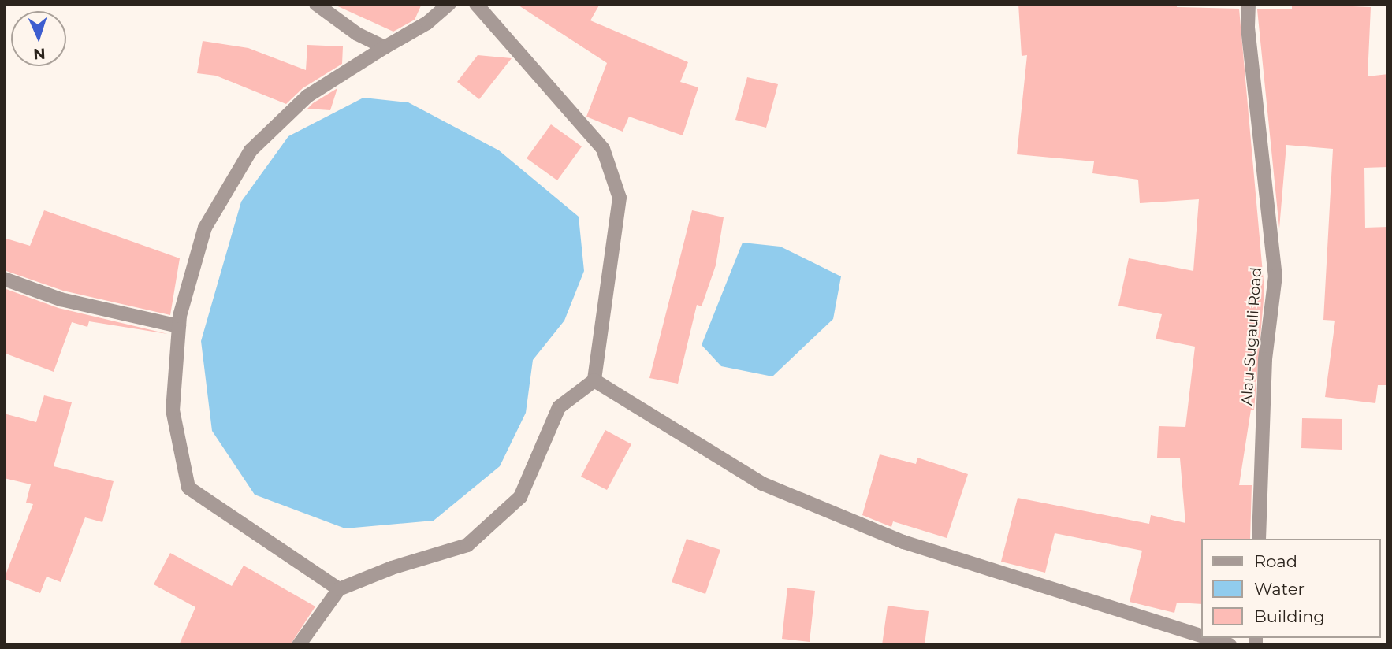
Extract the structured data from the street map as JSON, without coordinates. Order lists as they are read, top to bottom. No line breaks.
{"streets":{"street":["Alau-Sugauli Road"]},"legend":["Road","Water","Building"],"north":"bottom"}
